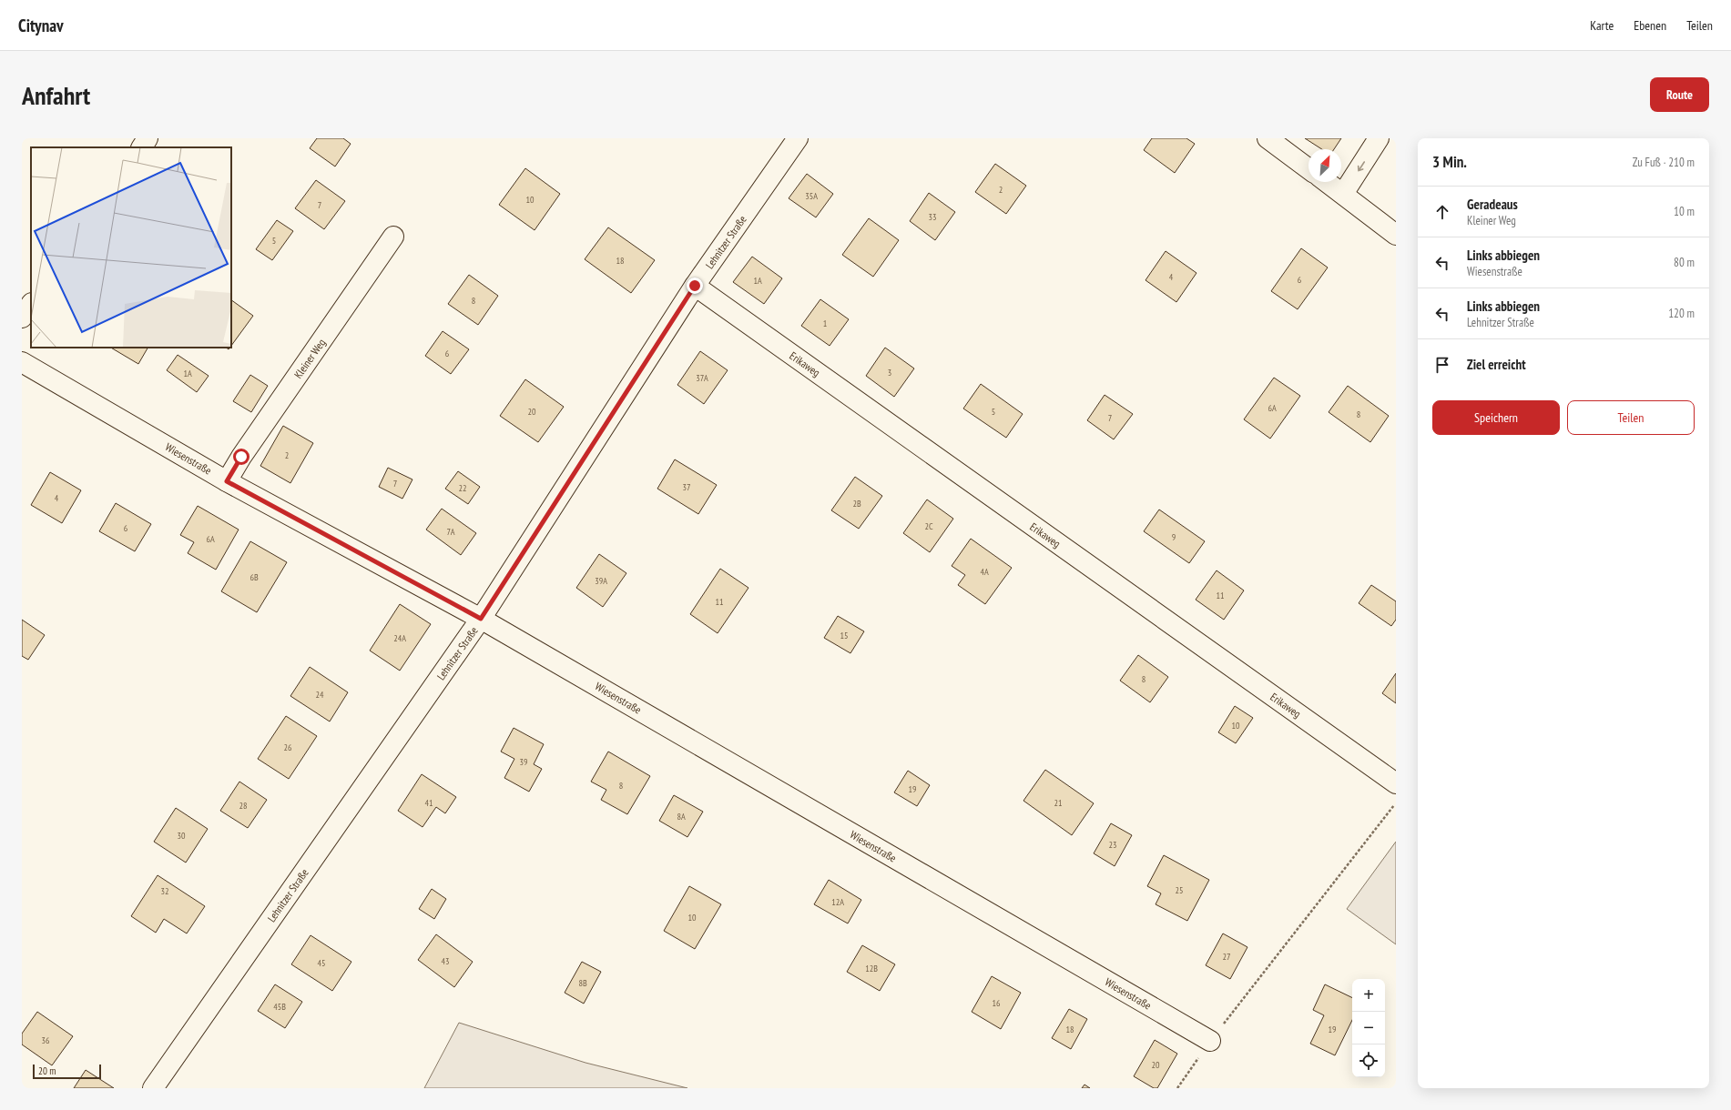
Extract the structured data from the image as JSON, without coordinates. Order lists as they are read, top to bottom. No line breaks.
{"streets":{"street":["Lehnitzer Straße","Kleiner Weg","Erikaweg","Wiesenstraße"]},"crossings":[["Lehnitzer Straße","Erikaweg"],["Lehnitzer Straße","Wiesenstraße"],["Kleiner Weg","Wiesenstraße"]],"house_numbers":["2","35A","10","7","33","5","18","4","6","1A","8","1","6","3","1A","37A","6A","20","5","8","7","2","7","37","22","4","2B","2C","6","7A","9","6A","4A","6B","39A","11","11","15","24A","8","24","10","26","39","8","19","41","21","28","8A","30","23","25","32","12A","10","27","43","45","12B","8B","16","45B","18","19","36","20"],"scale_bar":"20 m","north":"top right","page":{"header":"Citynav","nav":["Karte","Ebenen","Teilen"],"buttons":["Route",["Speichern","Teilen"]],"title":"Anfahrt","heading":["3 Min.","Zu Fuß · 210 m"],"list":[["Geradeaus","Kleiner Weg","10 m"],["Links abbiegen","Wiesenstraße","80 m"],["Links abbiegen","Lehnitzer Straße","120 m"],"Ziel erreicht"],"map_buttons":["+","−"],"scale":"20 m"}}
